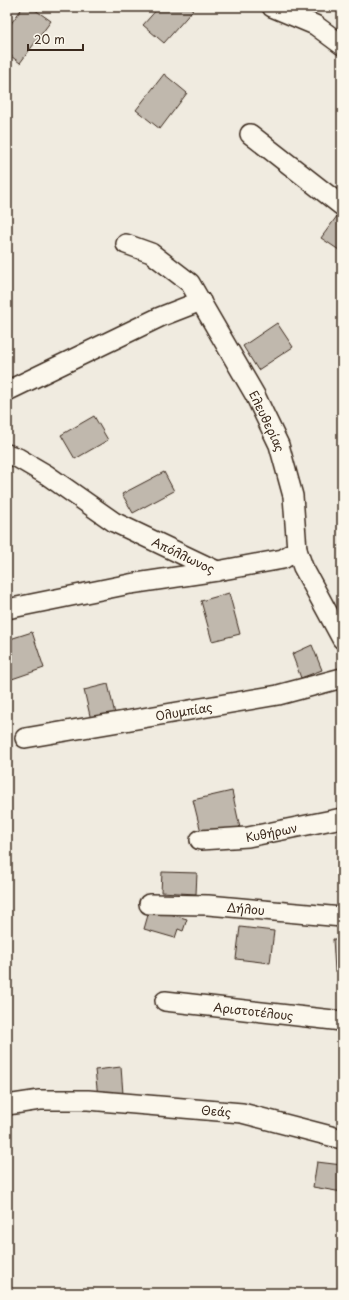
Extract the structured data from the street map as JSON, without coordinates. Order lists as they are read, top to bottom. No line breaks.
{"streets":{"street":["Ελευθερίας","Απόλλωνος","Ολυμπίας","Κυθήρων","Δήλου","Αριστοτέλους","Θεάς"]},"scale_bar":"20 m"}
